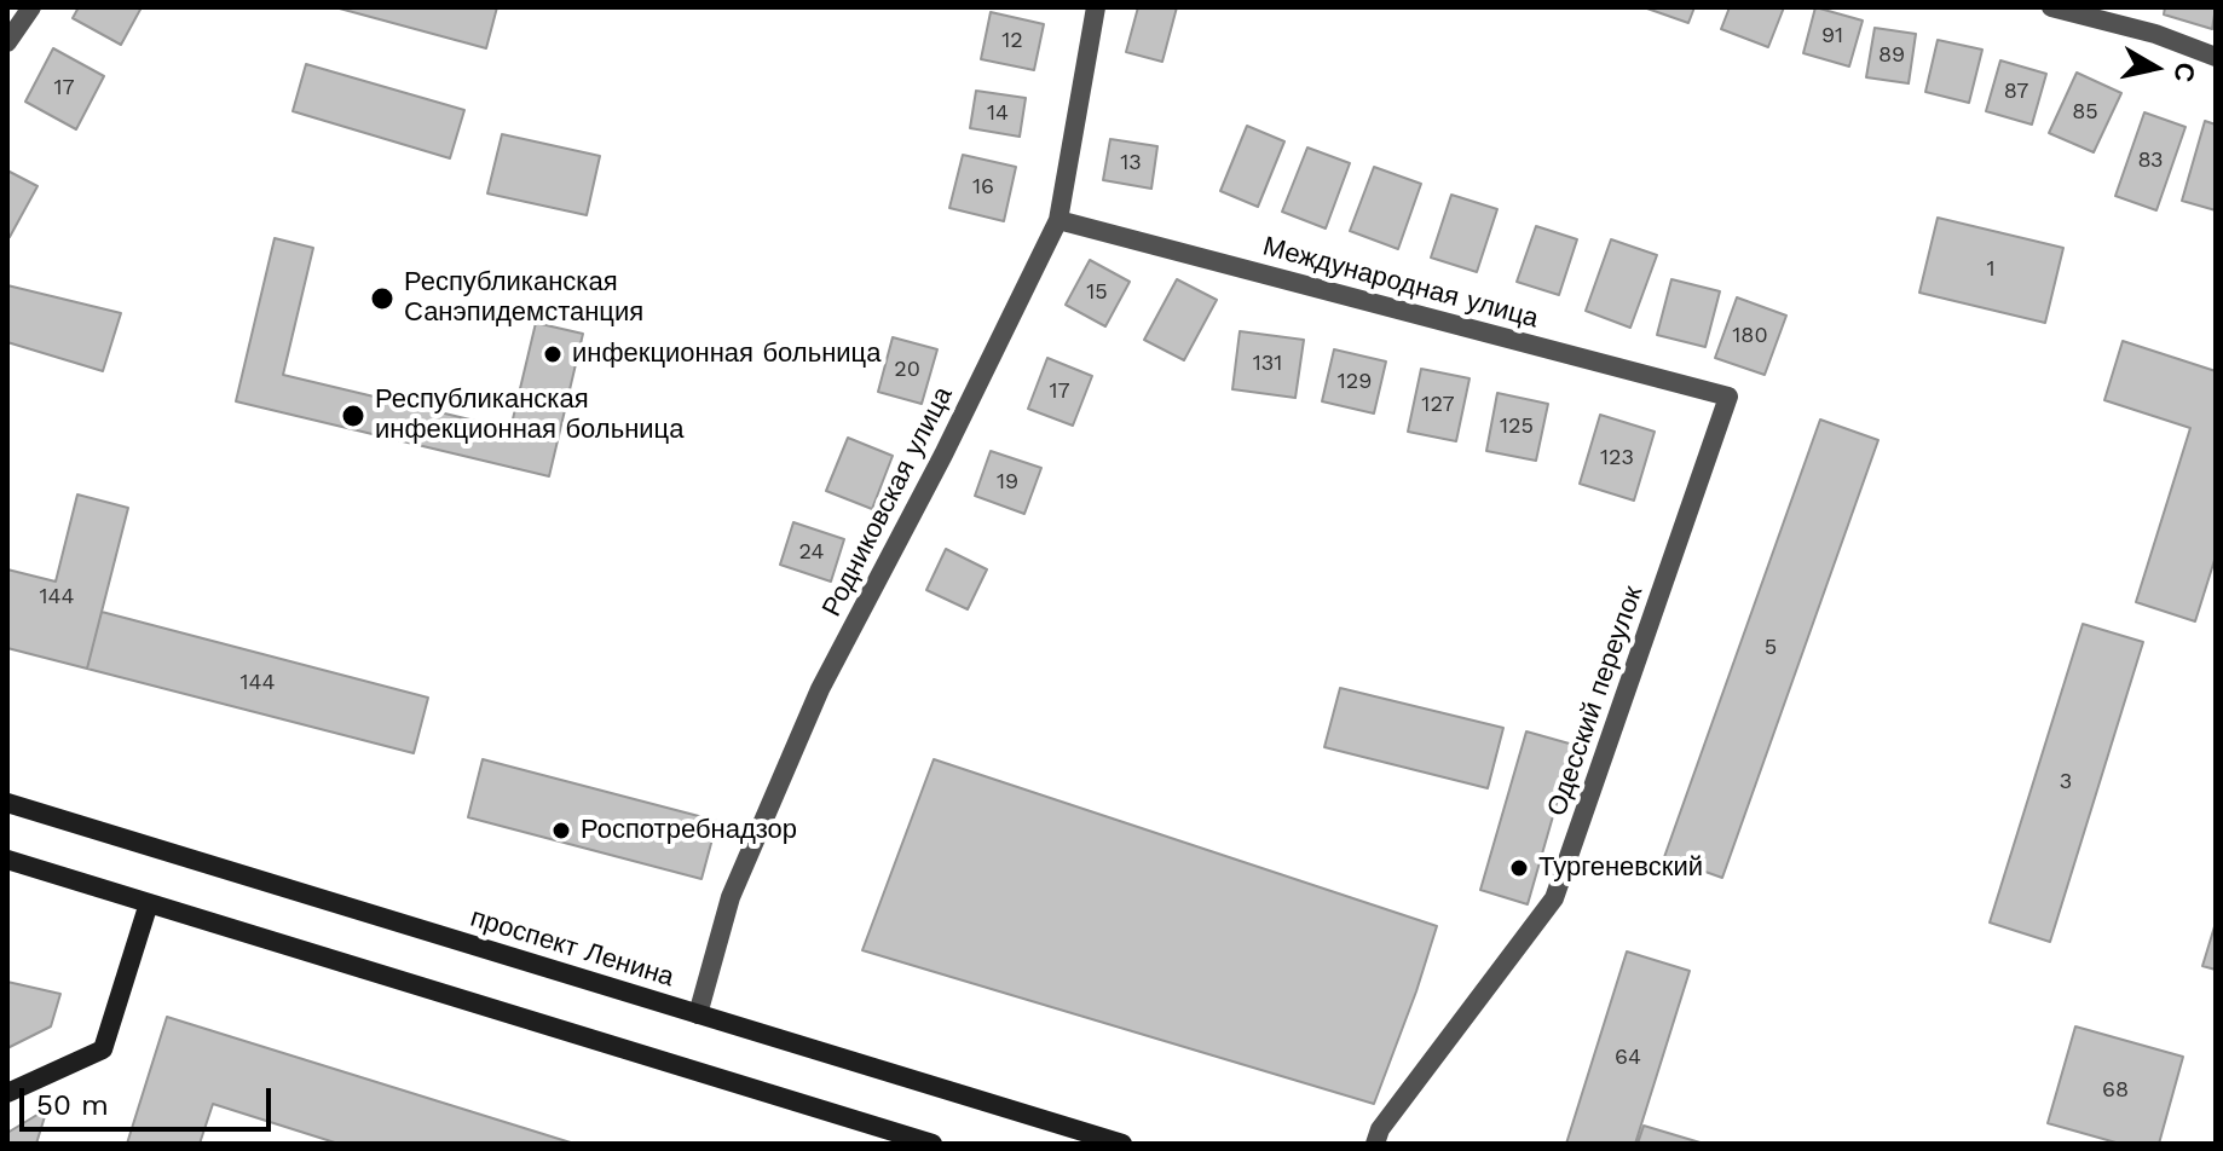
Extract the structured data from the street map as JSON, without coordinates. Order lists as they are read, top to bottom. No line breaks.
{"streets":{"main road":["проспект Ленина"],"street":["Международная улица","Родниковская улица","Одесский переулок"]},"crossings":[["Международная улица","Родниковская улица"],["Международная улица","Одесский переулок"],["Родниковская улица","проспект Ленина"]],"places":["Республиканская Санэпидемстанция","инфекционная больница","Республиканская инфекционная больница","Роспотребнадзор","Тургеневский"],"house_numbers":["91","12","89","17","87","85","14","83","13","16","1","15","180","131","20","129","17","127","125","123","19","24","144","5","144","3","64","68"],"scale_bar":"50 m","north":"right"}
